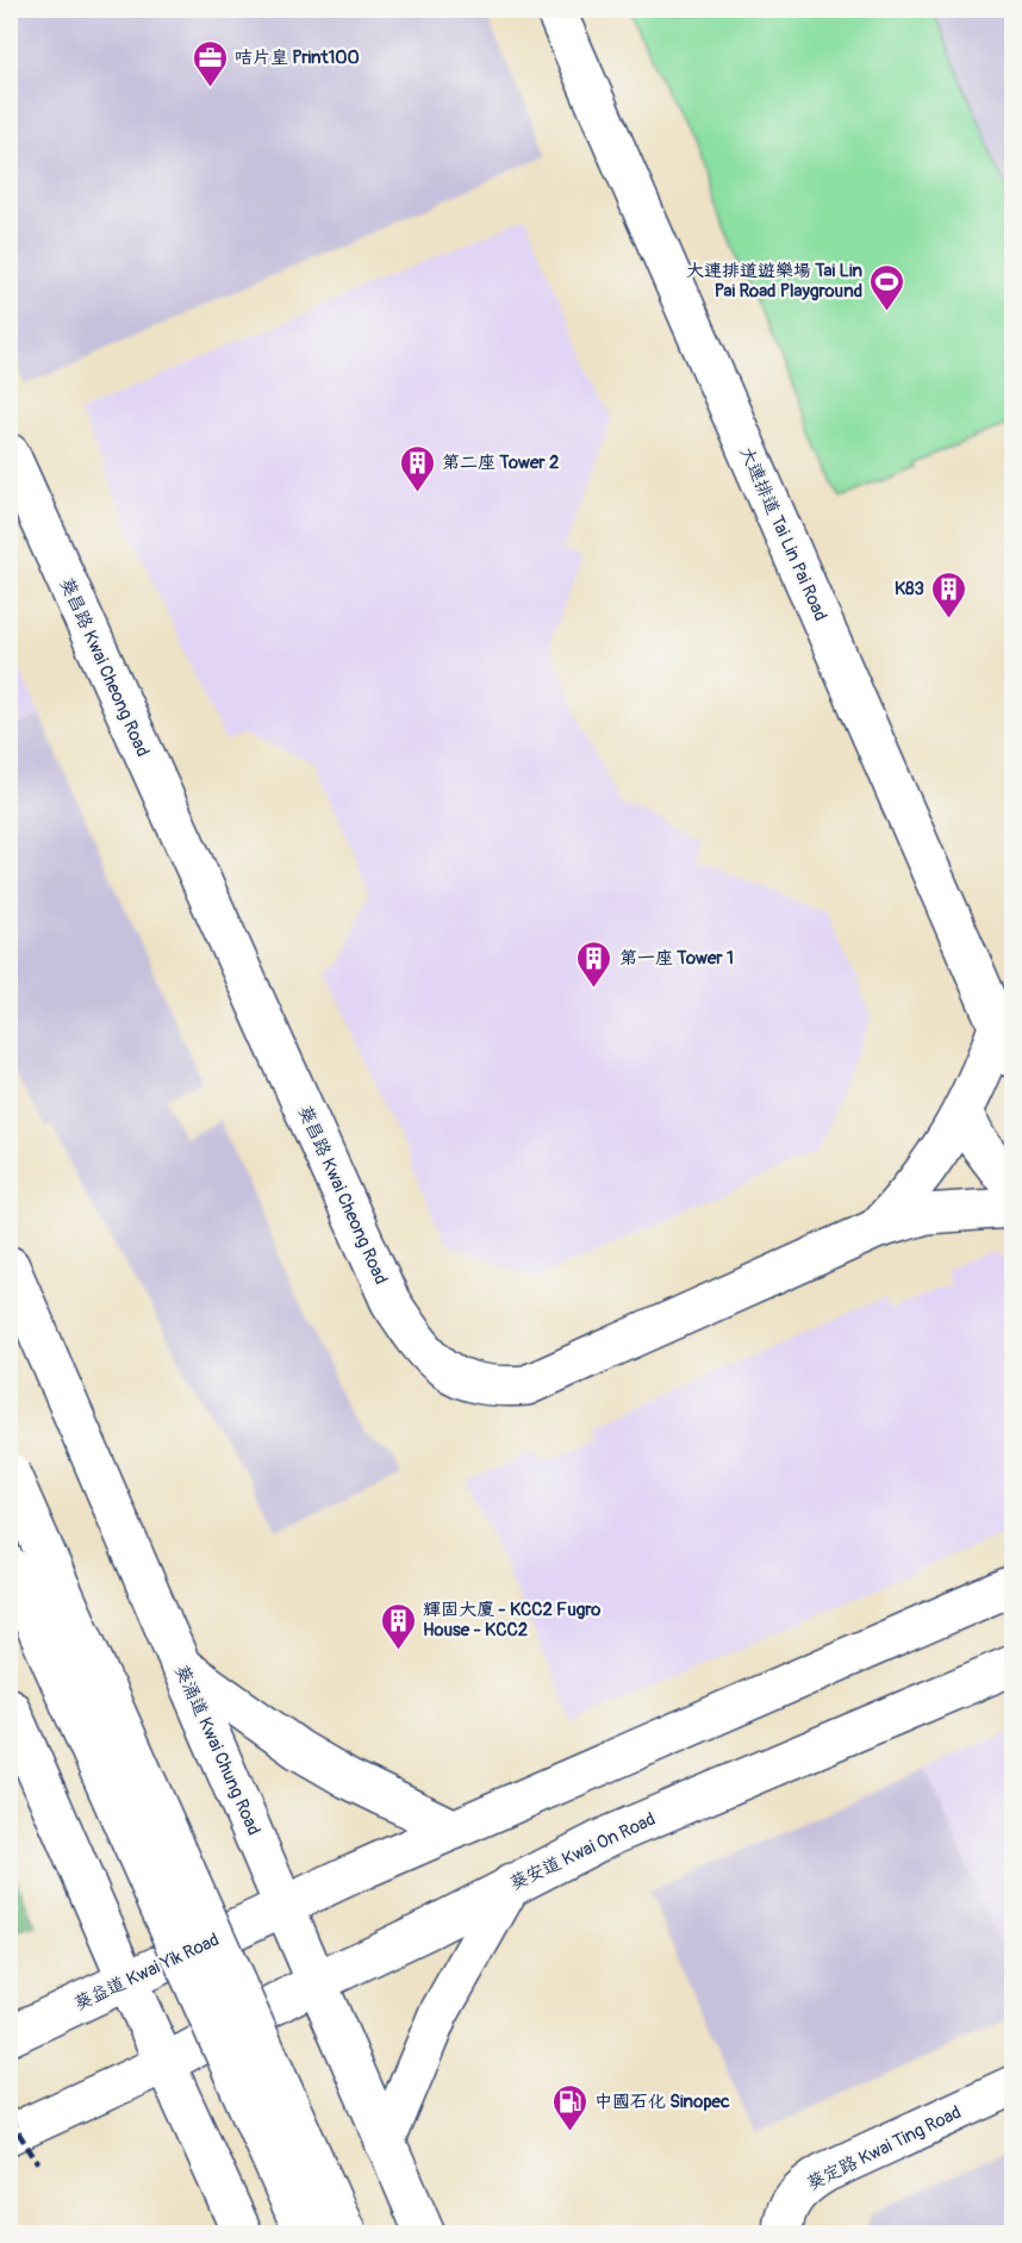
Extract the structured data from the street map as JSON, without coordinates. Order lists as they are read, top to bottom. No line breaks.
{"streets":{"main road":["大連排道 Tai Lin Pai Road","葵昌路 Kwai Cheong Road","葵涌道 Kwai Chung Road","葵安道 Kwai On Road","葵益道 Kwai Yik Road","葵定路 Kwai Ting Road"]},"crossings":[["葵涌道 Kwai Chung Road","葵安道 Kwai On Road"],["葵涌道 Kwai Chung Road","葵益道 Kwai Yik Road"]],"places":{"office":["咭片皇 Print100"],"sports":["大連排道遊樂場 Tai Lin Pai Road Playground"],"building":["第二座 Tower 2","K83","第一座 Tower 1","輝固大廈 - KCC2 Fugro House - KCC2"],"fuel station":["中國石化 Sinopec"]}}
